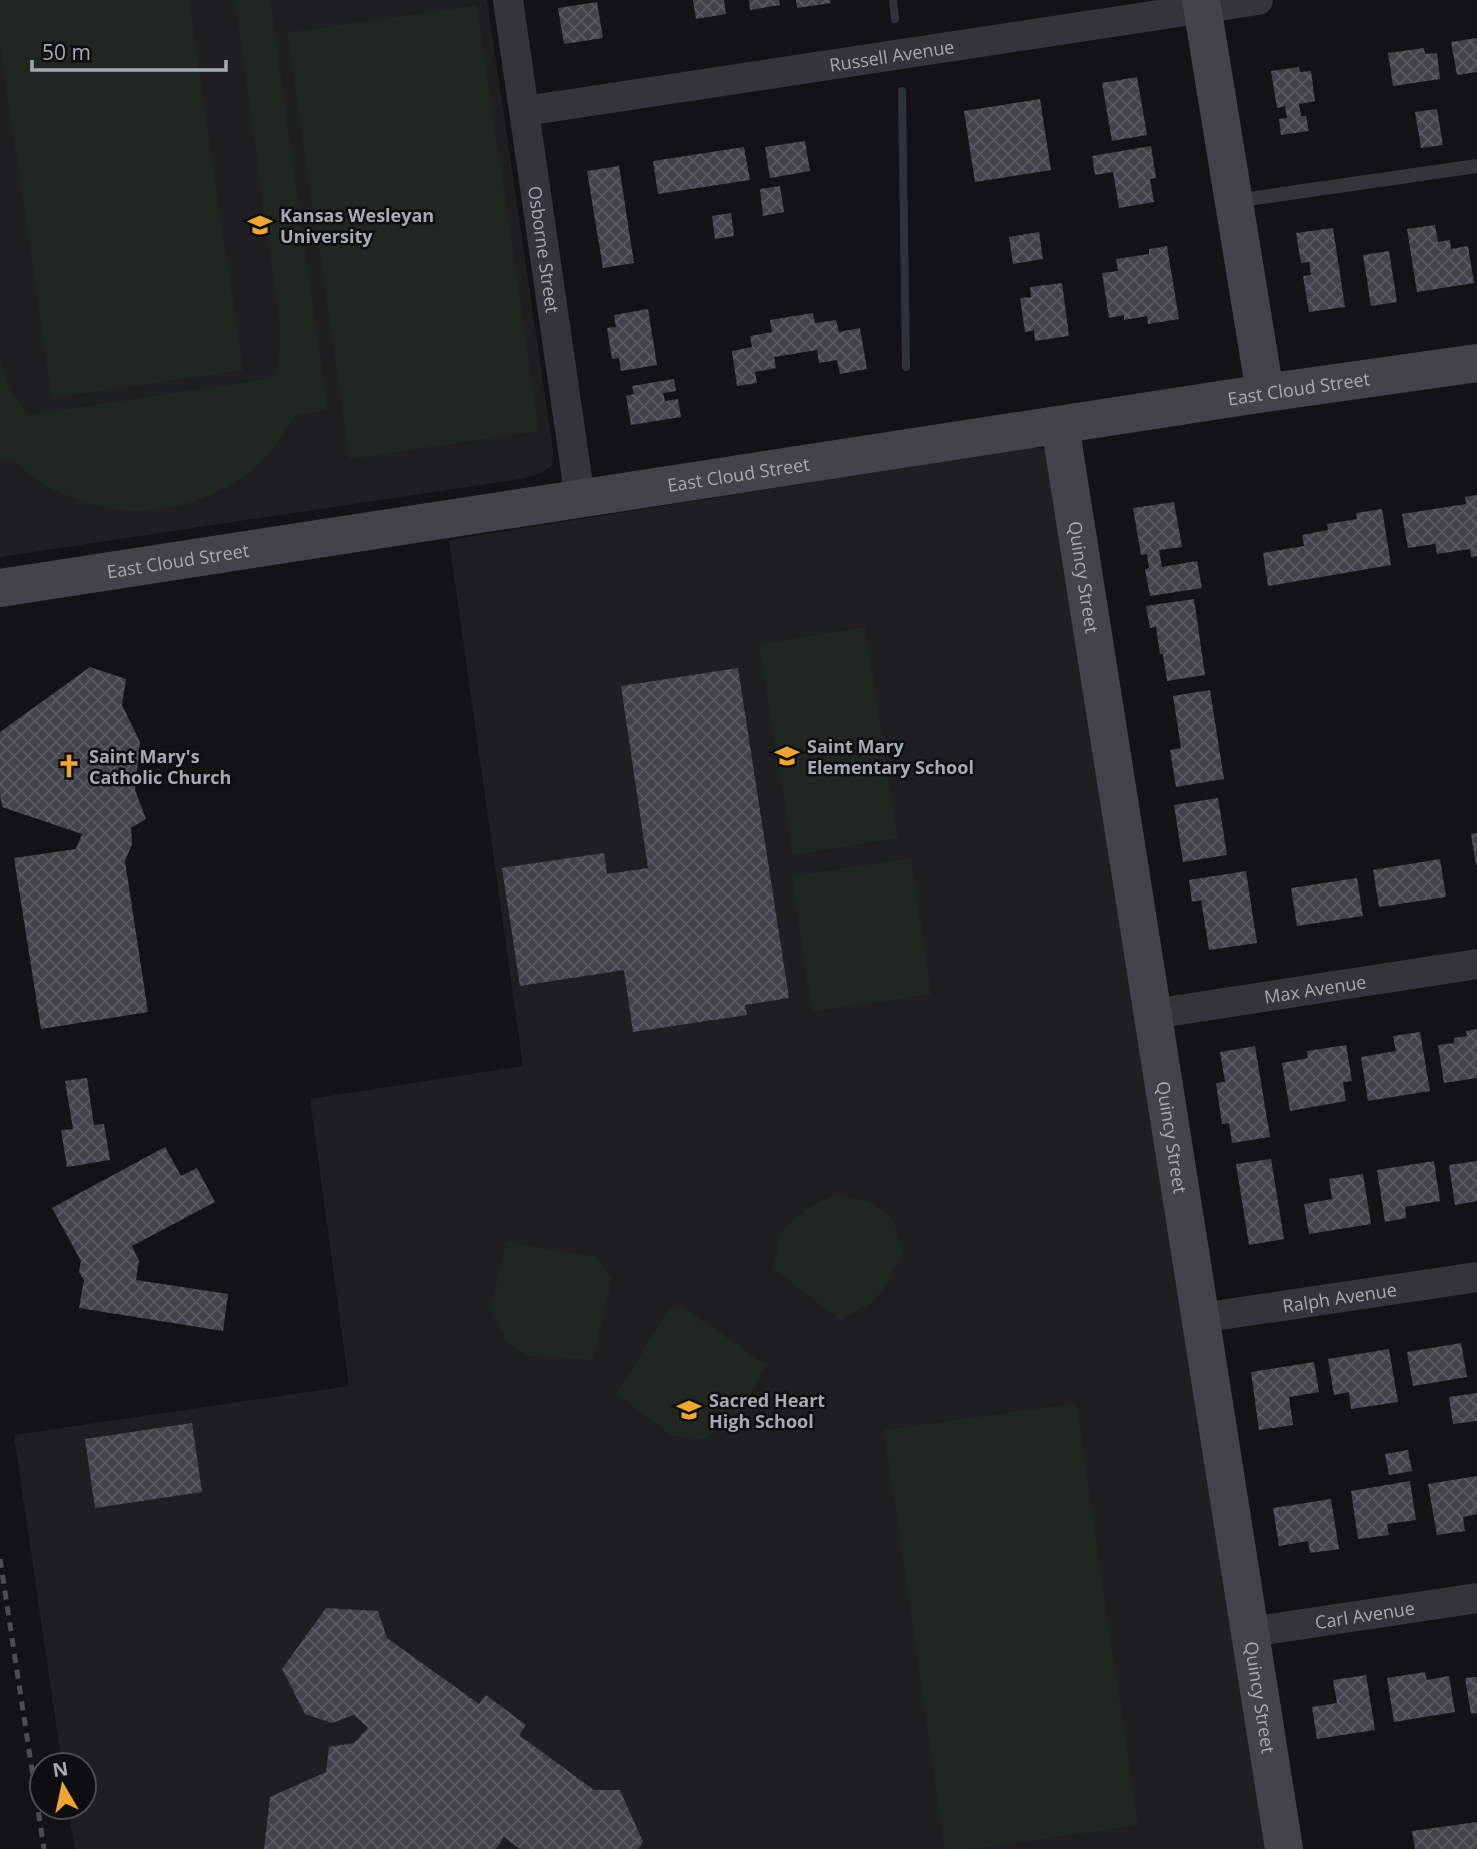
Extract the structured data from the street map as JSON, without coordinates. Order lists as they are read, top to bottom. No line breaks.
{"streets":{"street":["Russell Avenue","Osborne Street","East Cloud Street","Quincy Street","Max Avenue","Ralph Avenue","Carl Avenue"]},"crossings":[["Russell Avenue","Osborne Street"],["Osborne Street","East Cloud Street"],["East Cloud Street","Quincy Street"],["Quincy Street","Max Avenue"],["Quincy Street","Ralph Avenue"],["Quincy Street","Carl Avenue"]],"places":{"school or university":["Kansas Wesleyan University","Saint Mary Elementary School","Sacred Heart High School"],"church":["Saint Mary's Catholic Church"]},"scale_bar":"50 m","north":"top"}
